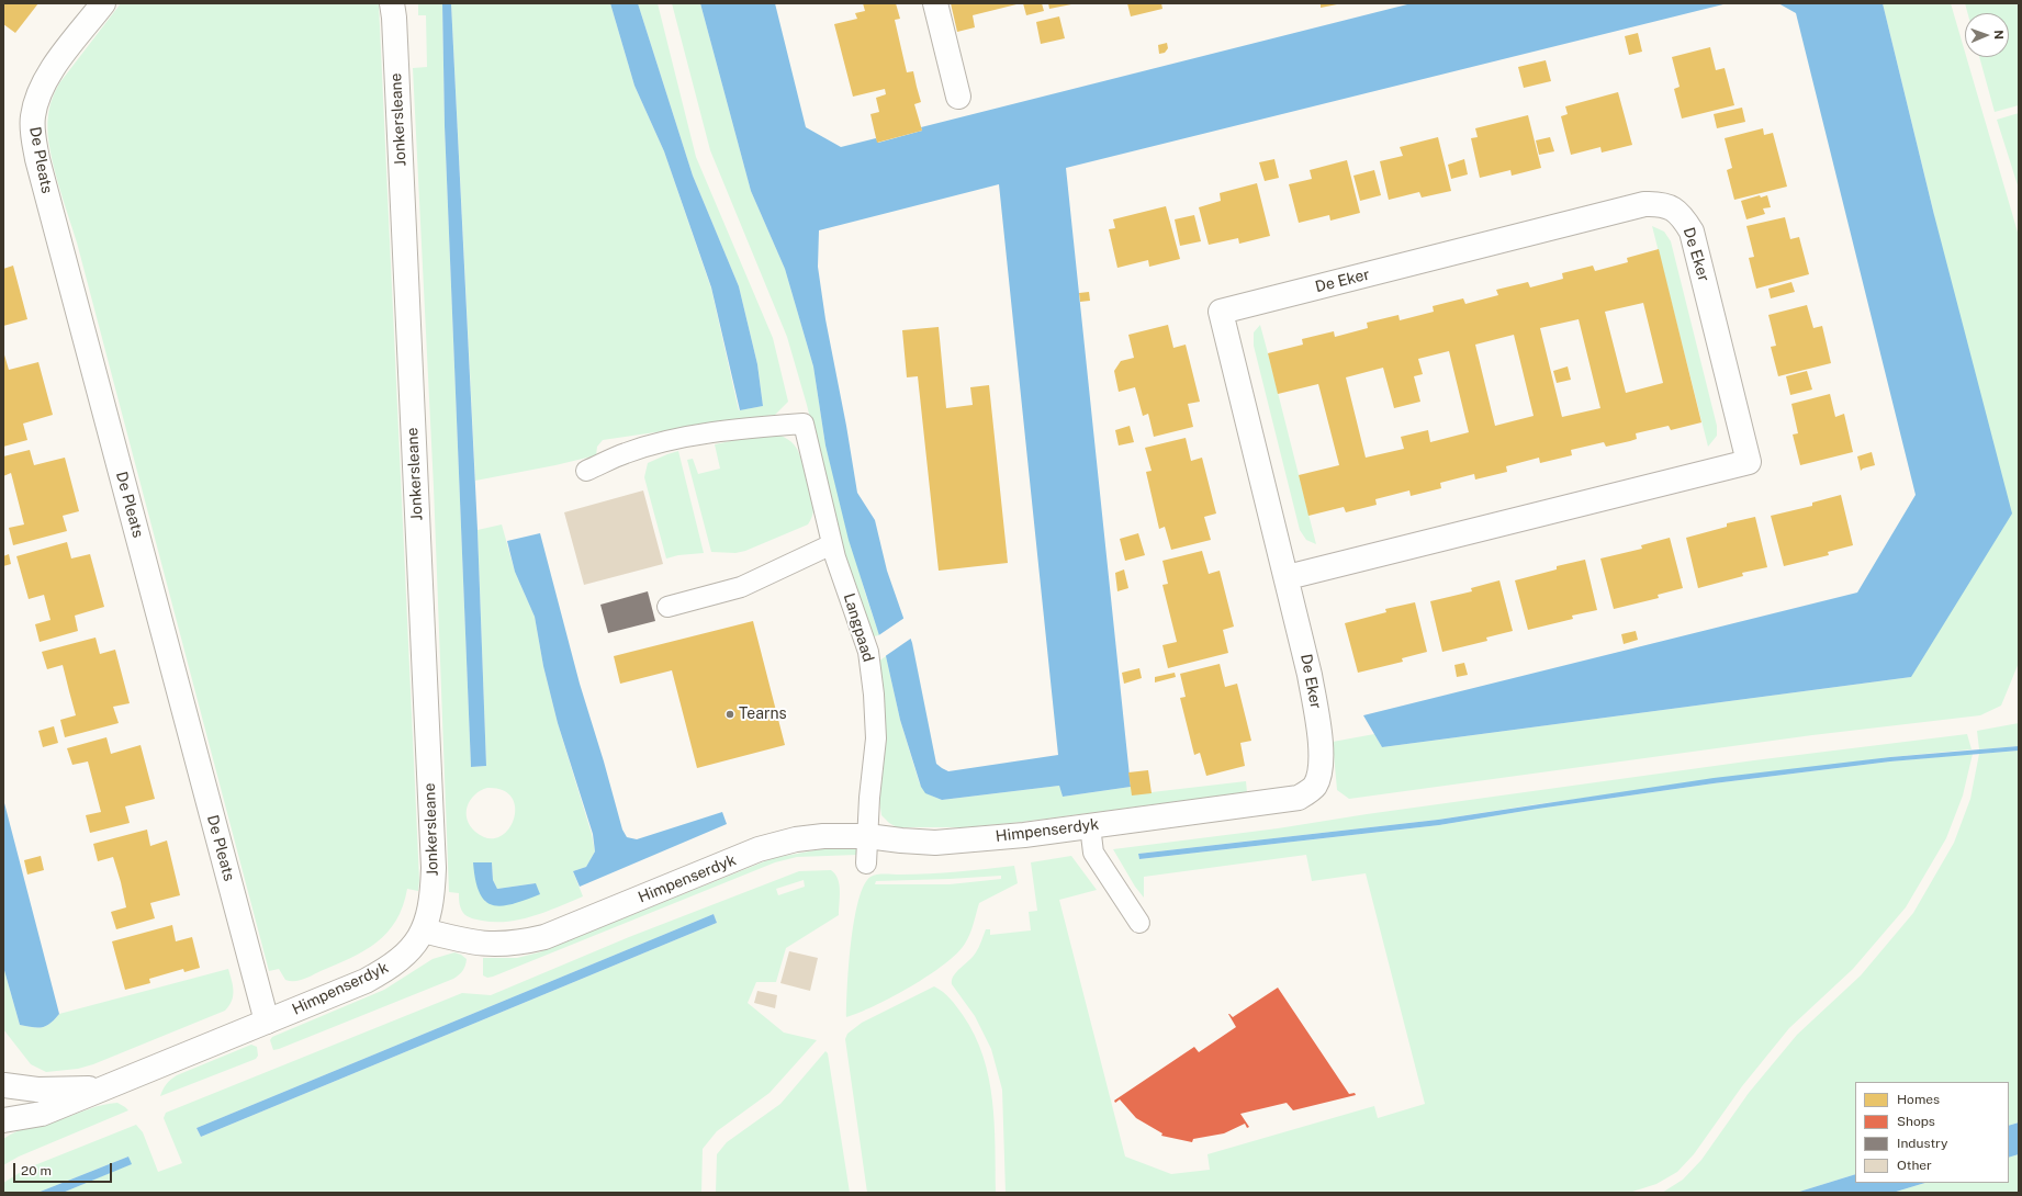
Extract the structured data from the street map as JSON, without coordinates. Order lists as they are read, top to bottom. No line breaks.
{"streets":{"street":["Jonkersleane","De Pleats","De Eker","Himpenserdyk"],"lane":["Langpaad"]},"crossings":[["Jonkersleane","Himpenserdyk"],["De Pleats","Himpenserdyk"],["De Eker","Himpenserdyk"],["Langpaad","Himpenserdyk"]],"places":["Tearns"],"legend":["Homes","Shops","Industry","Other"],"scale_bar":"20 m","north":"right"}
